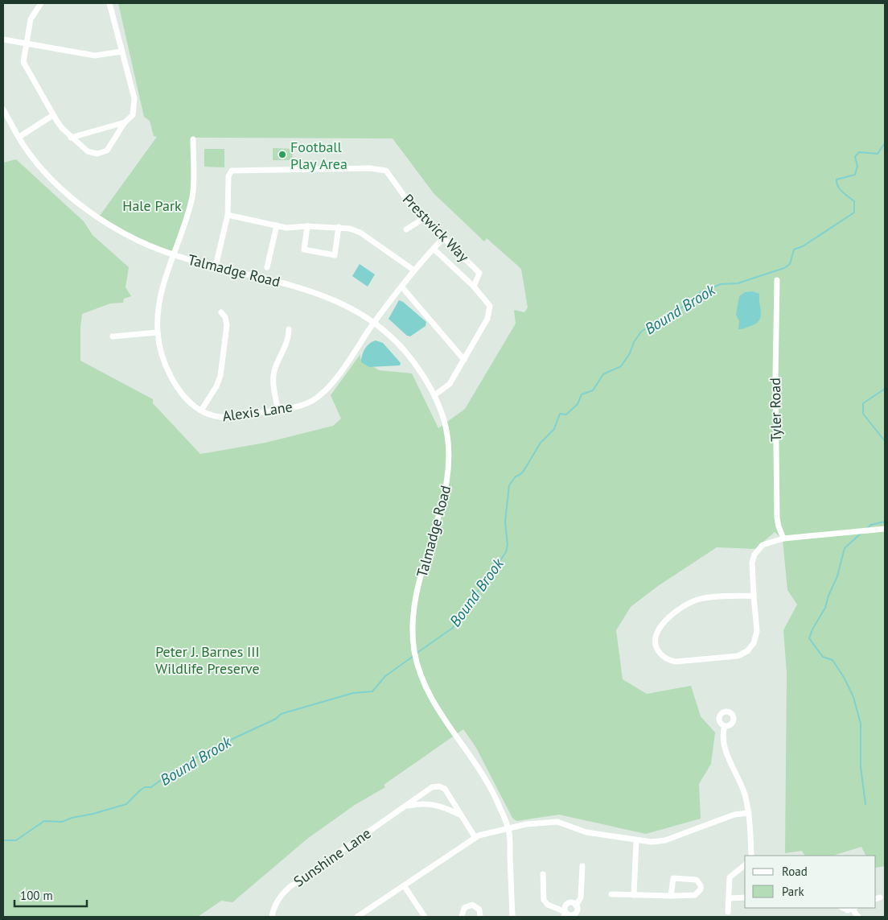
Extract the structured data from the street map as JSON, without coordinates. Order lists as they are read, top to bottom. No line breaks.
{"streets":{"street":["Prestwick Way","Talmadge Road","Tyler Road","Alexis Lane","Sunshine Lane"]},"crossings":[["Prestwick Way","Talmadge Road"],["Prestwick Way","Alexis Lane"],["Talmadge Road","Alexis Lane"]],"water":["Bound Brook"],"parks":["Hale Park","Peter J. Barnes III Wildlife Preserve"],"places":["Football Play Area"],"legend":["Road","Park"],"scale_bar":"100 m"}
